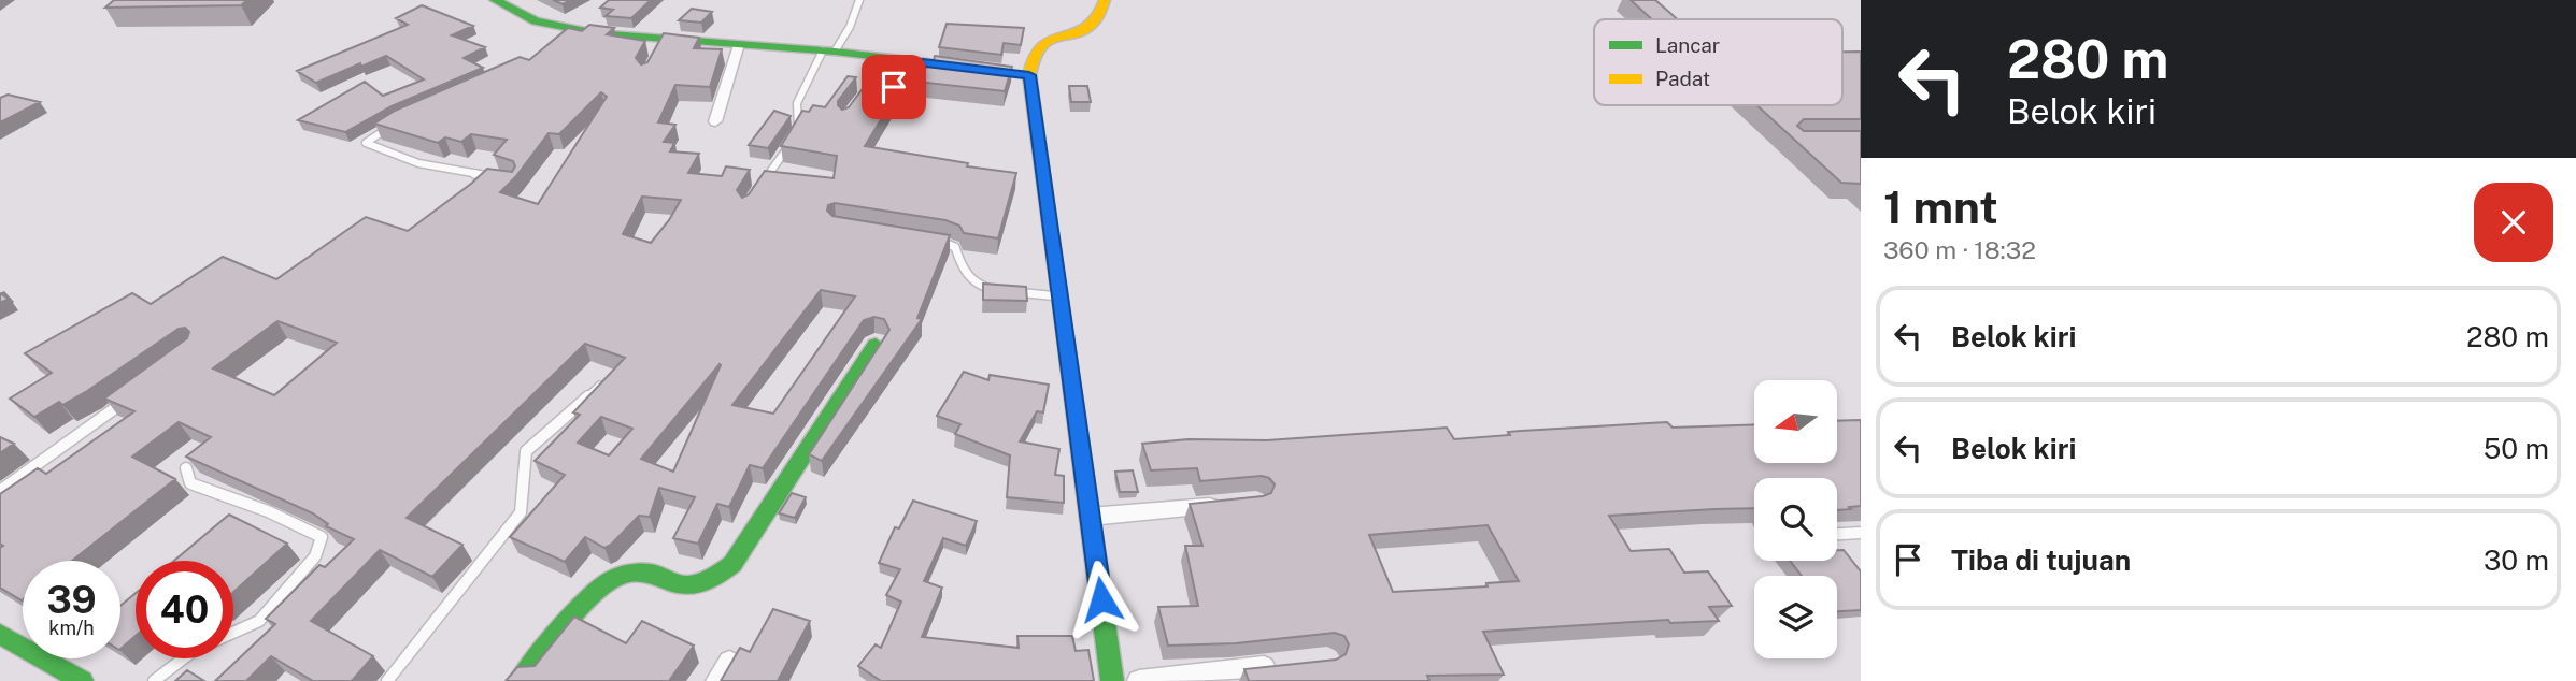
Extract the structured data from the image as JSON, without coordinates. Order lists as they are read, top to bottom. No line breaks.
{"legend":["Lancar","Padat"],"north":"left","page":{"turn":["280 m","Belok kiri"],"heading":["1 mnt","360 m · 18:32"],"list":[{"name":"Belok kiri","value":"280 m"},{"name":"Belok kiri","value":"50 m"},{"name":"Tiba di tujuan","value":"30 m"}],"speed":"39 km/h","limit":"40"}}
